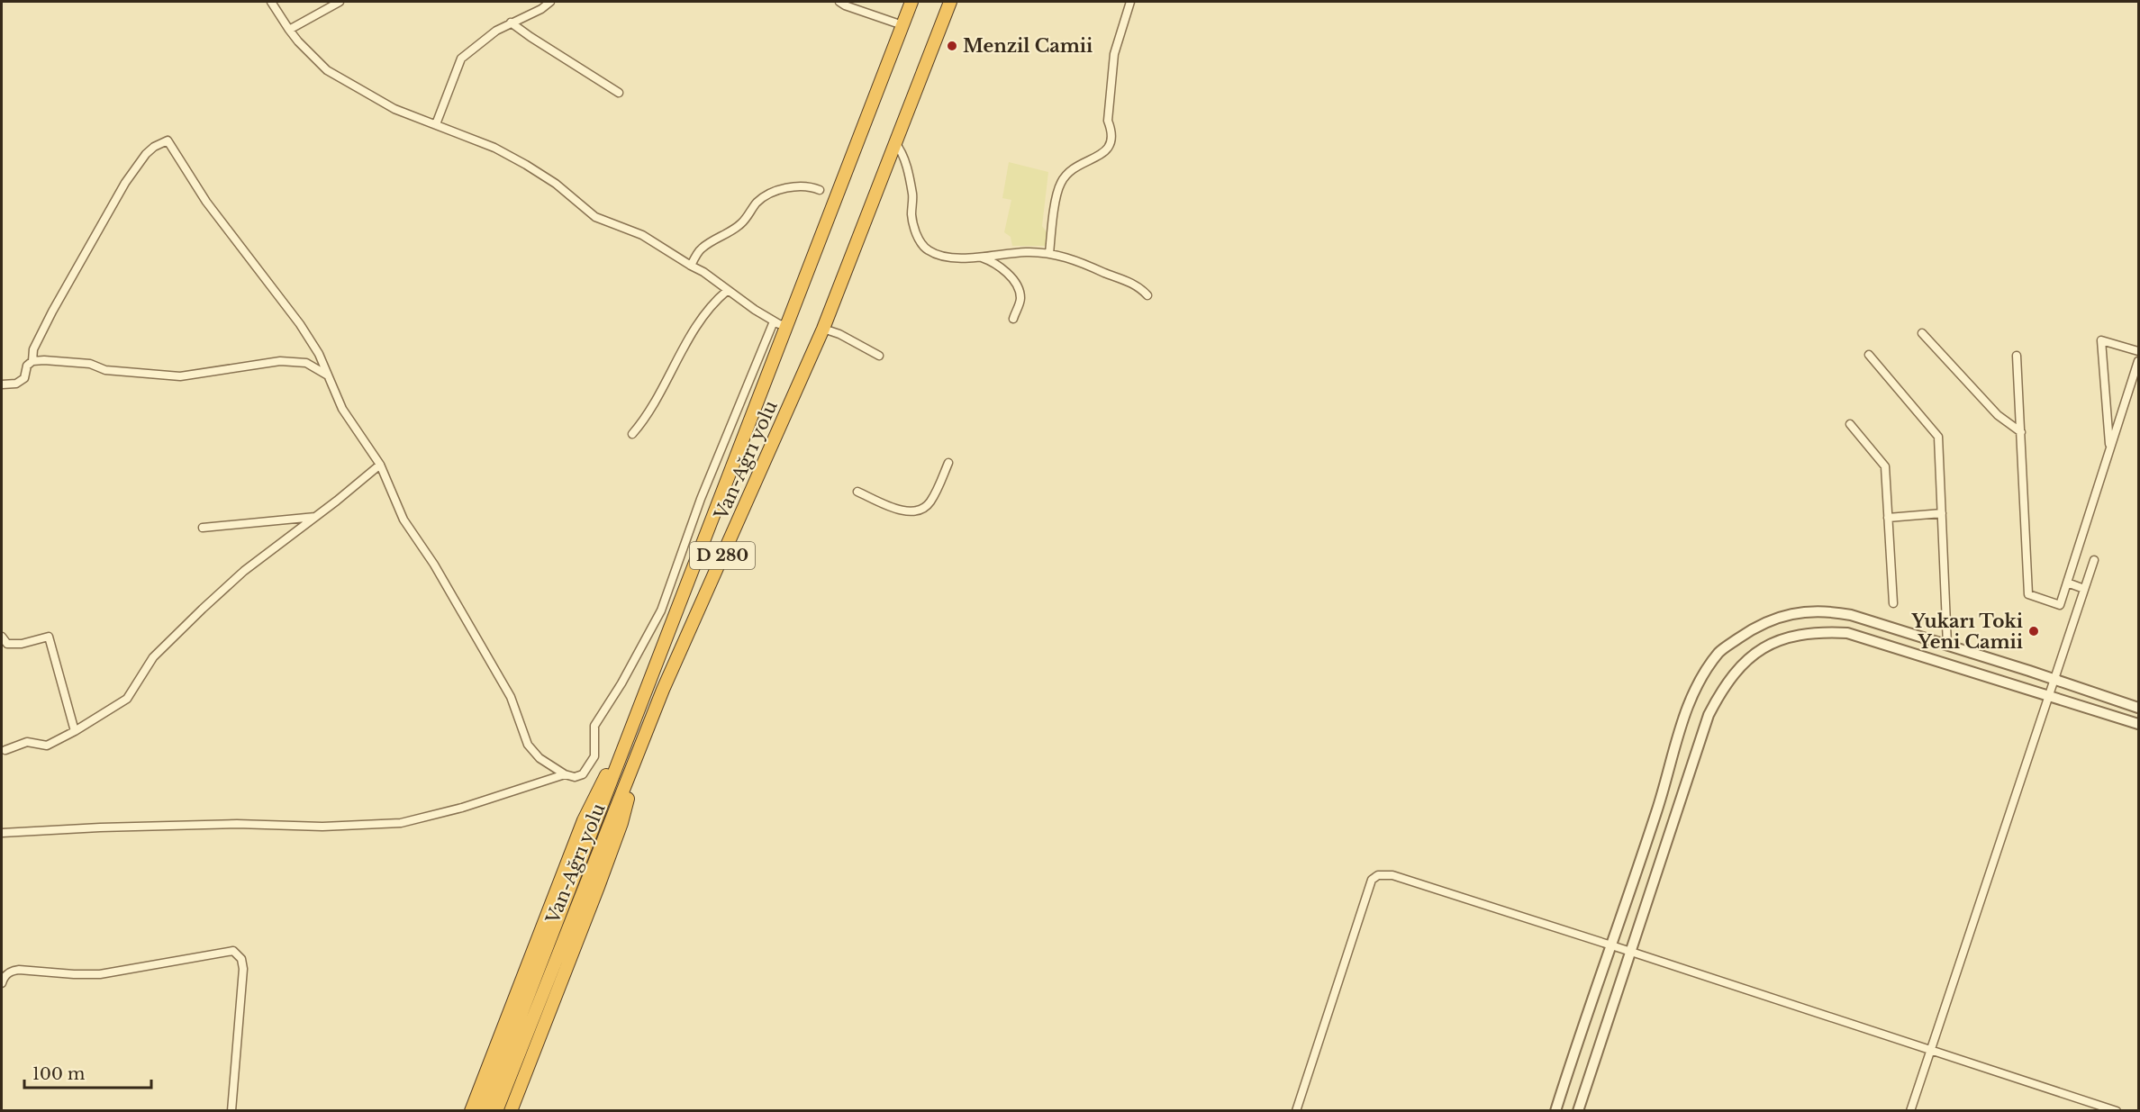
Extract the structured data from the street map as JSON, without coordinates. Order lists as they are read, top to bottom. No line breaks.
{"streets":{"highway":["Van-Ağrı yolu","D 280"]},"places":["Menzil Camii","Yukarı Toki Yeni Camii"],"scale_bar":"100 m"}
